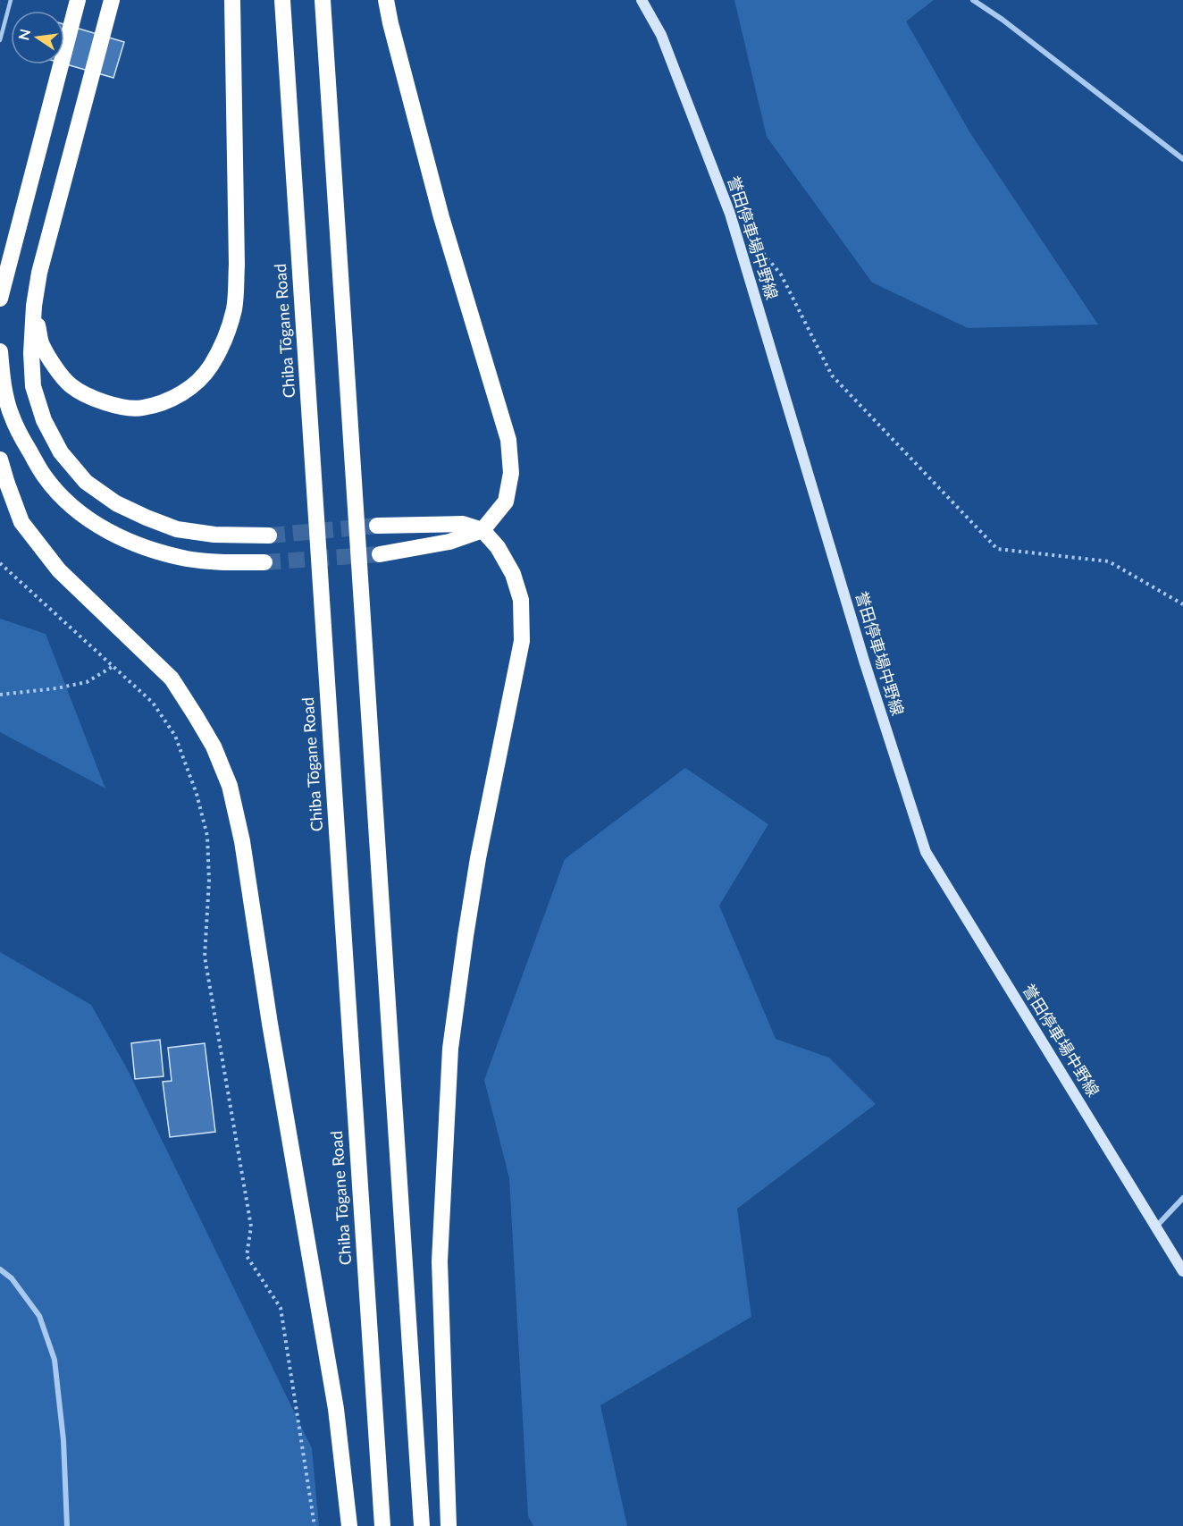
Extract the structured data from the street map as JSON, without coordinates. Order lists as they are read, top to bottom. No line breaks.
{"streets":{"highway":["Chiba Tōgane Road"],"main road":["誉田停車場中野線"]},"north":"left"}
